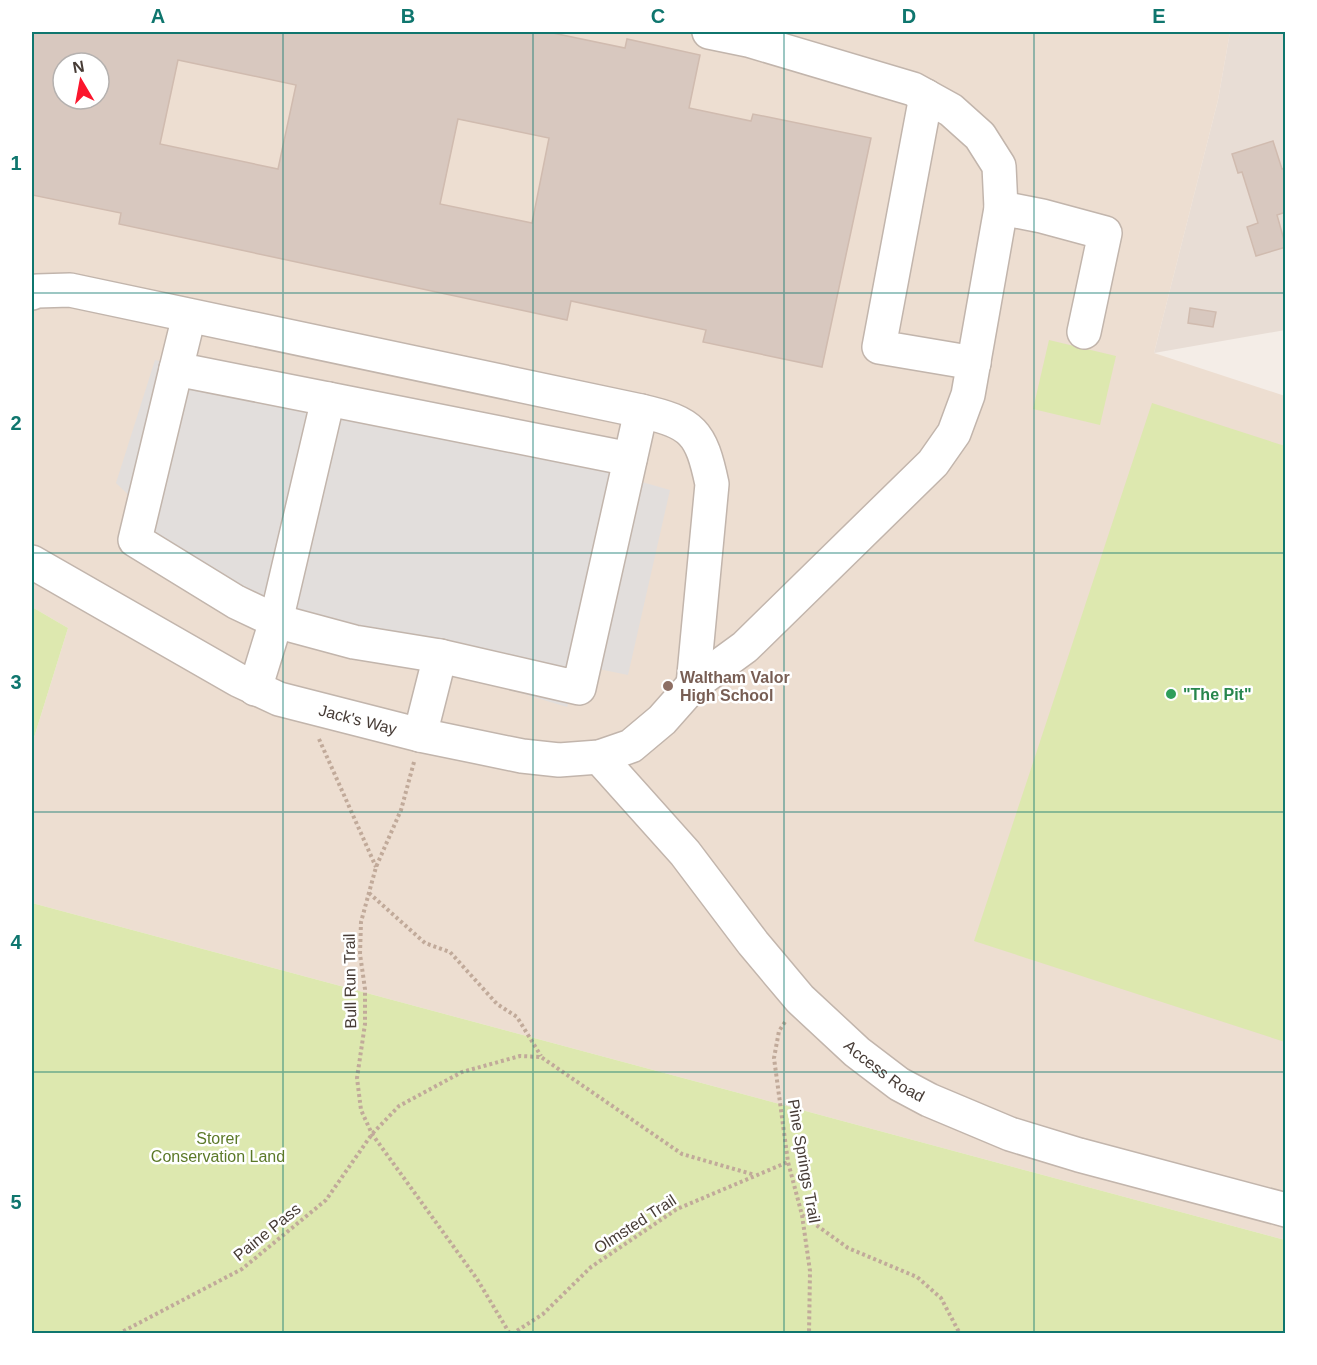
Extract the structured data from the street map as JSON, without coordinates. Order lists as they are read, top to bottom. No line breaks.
{"streets":{"street":["Jack's Way","Access Road"],"path":["Bull Run Trail","Pine Springs Trail","Olmsted Trail","Paine Pass"]},"crossings":[["Jack's Way","Bull Run Trail"],["Jack's Way","Access Road"],["Bull Run Trail","Olmsted Trail"],["Bull Run Trail","Paine Pass"],["Access Road","Pine Springs Trail"],["Pine Springs Trail","Olmsted Trail"]],"parks":["Storer Conservation Land"],"places":["Waltham Valor High School","\"The Pit\""],"north":"top","grid":{"columns":["A","B","C","D","E"],"rows":["1","2","3","4","5"]}}
